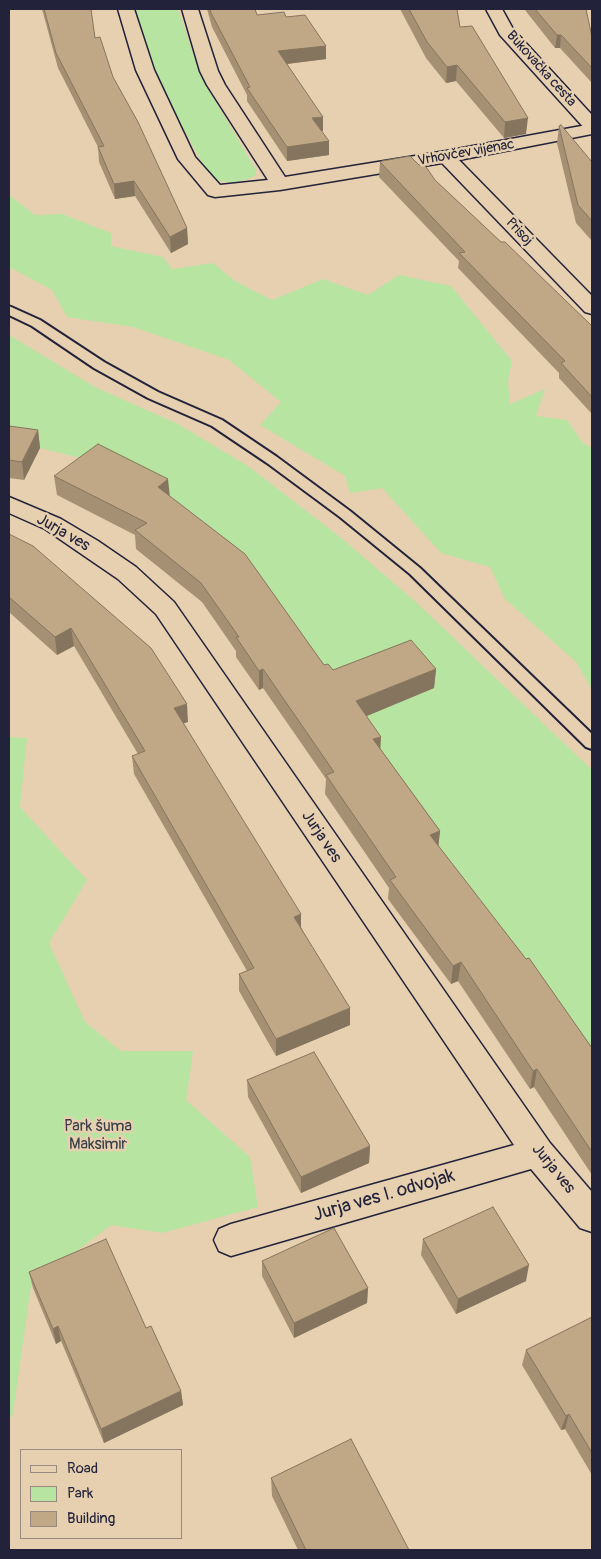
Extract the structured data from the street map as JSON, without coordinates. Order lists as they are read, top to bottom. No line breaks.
{"streets":{"street":["Bukovačka cesta","Vrhovčev vijenac","Prisoj","Jurja ves","Jurja ves I. odvojak"]},"crossings":[["Bukovačka cesta","Vrhovčev vijenac"],["Vrhovčev vijenac","Prisoj"],["Jurja ves","Jurja ves I. odvojak"]],"parks":["Park šuma Maksimir"],"legend":["Road","Park","Building"]}
